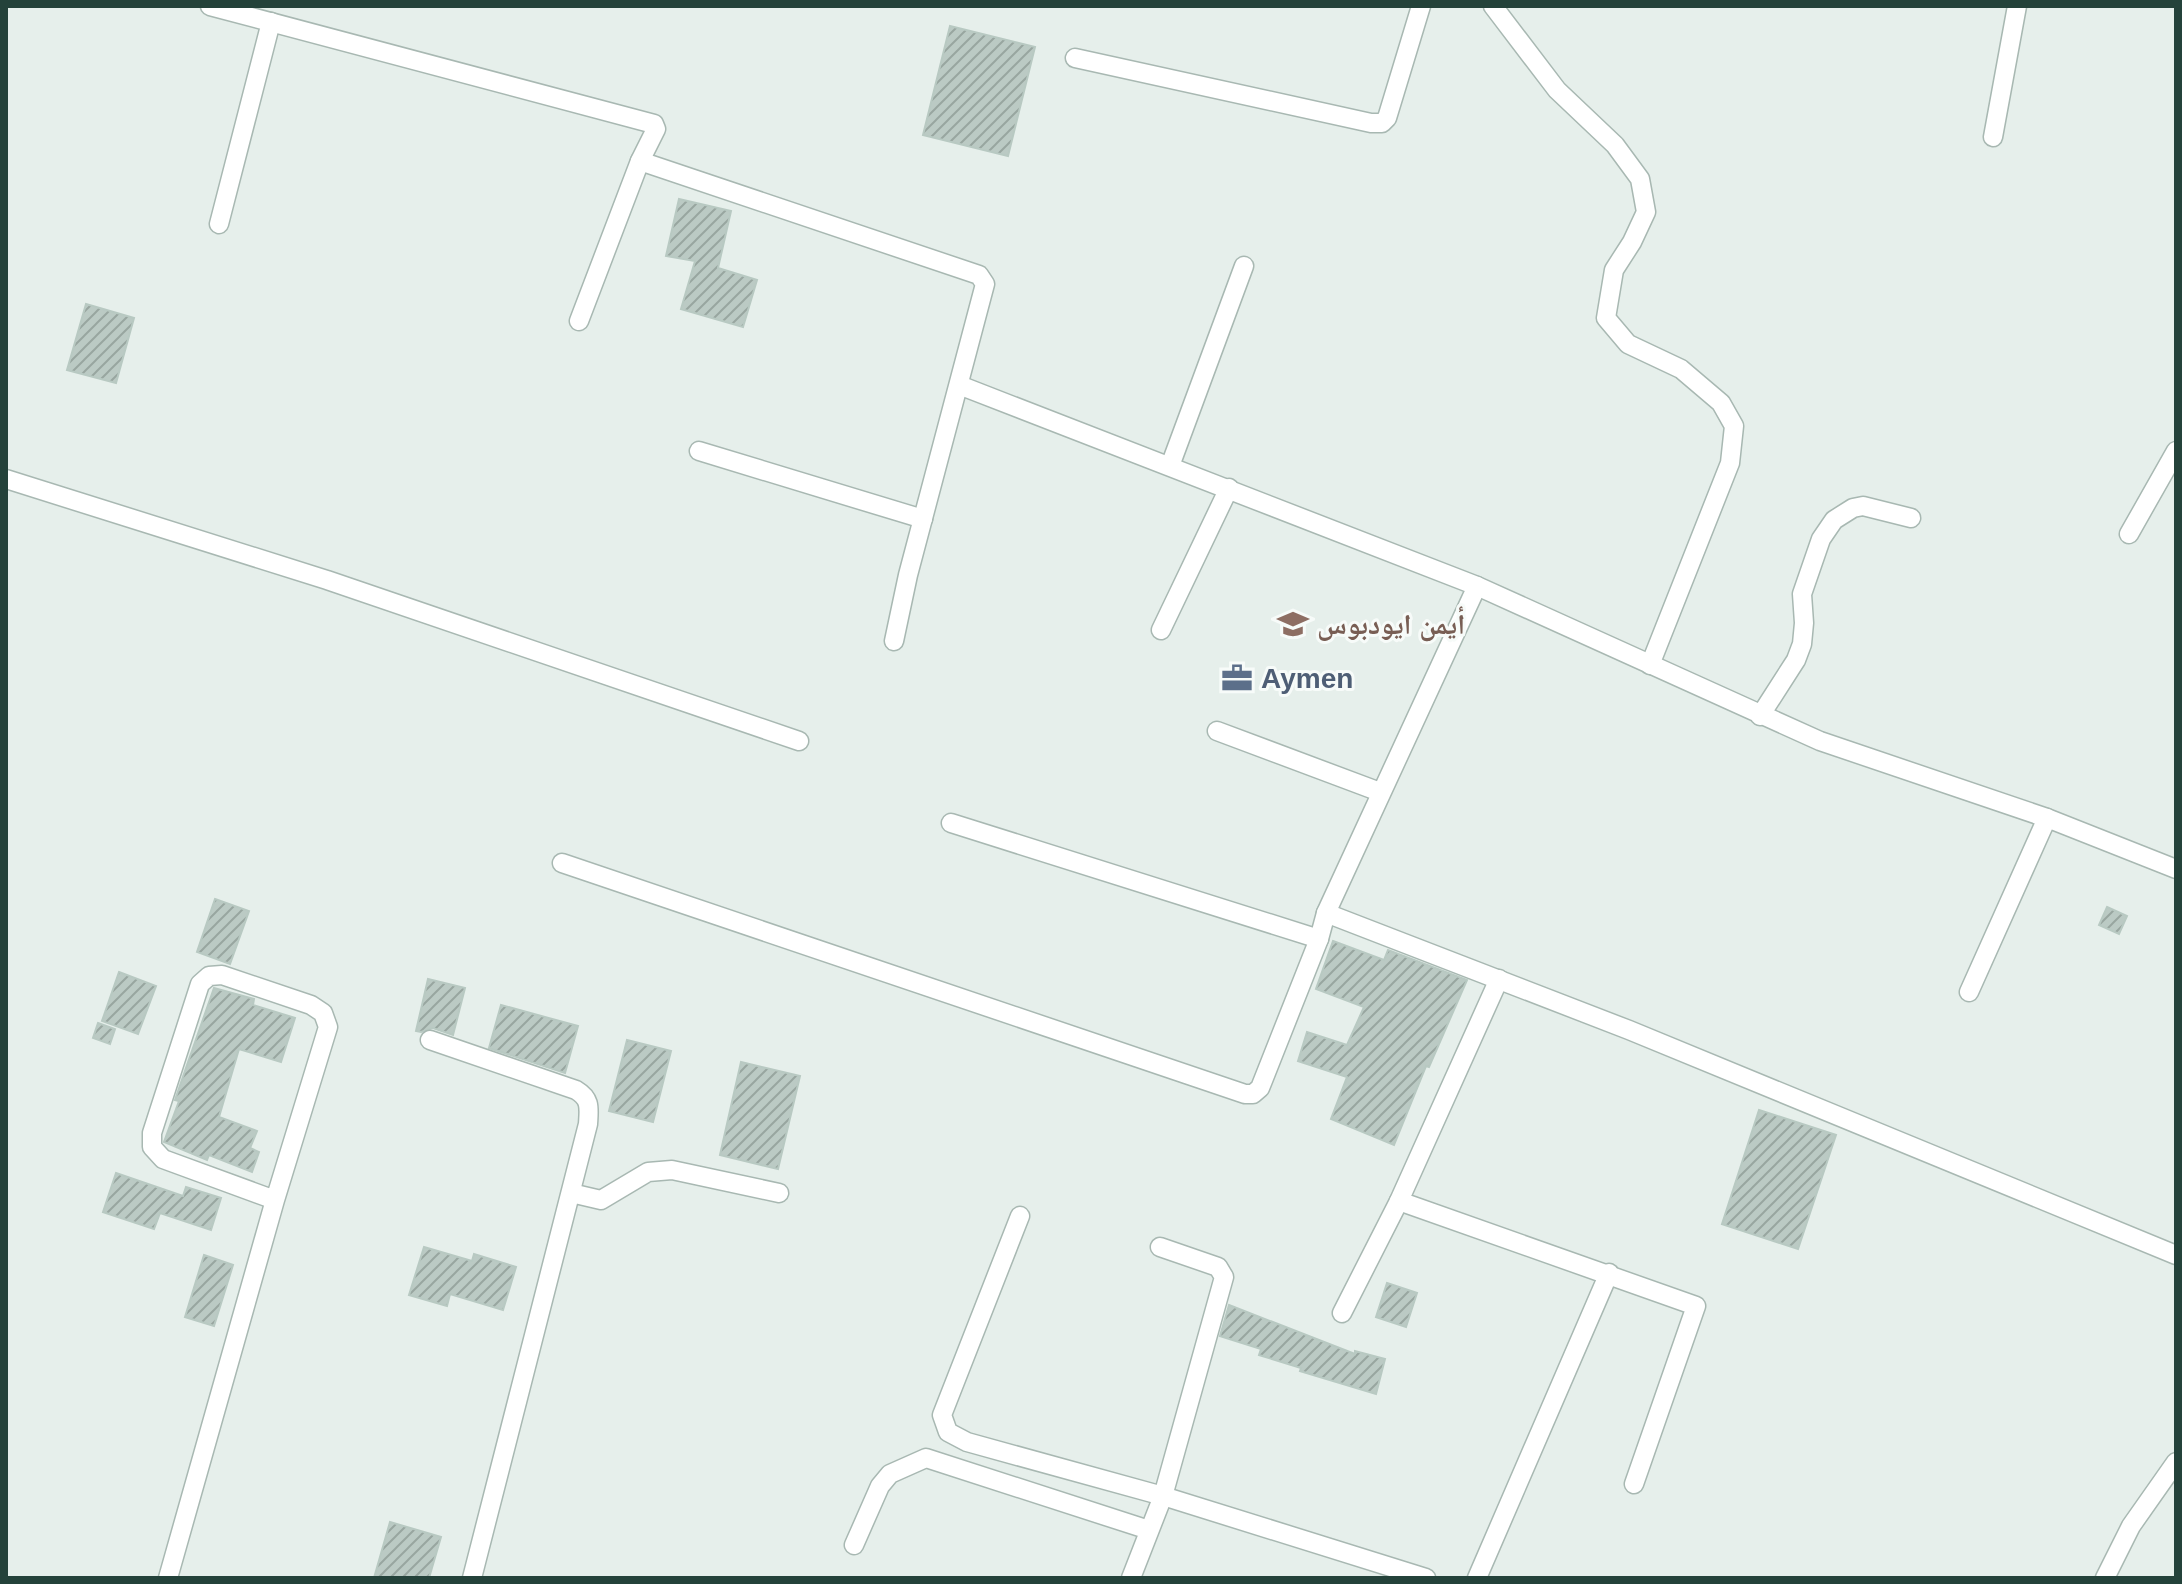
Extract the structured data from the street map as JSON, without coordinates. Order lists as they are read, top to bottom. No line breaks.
{"places":{"school or university":["أيمن ايودبوس"],"office":["Aymen"]}}
